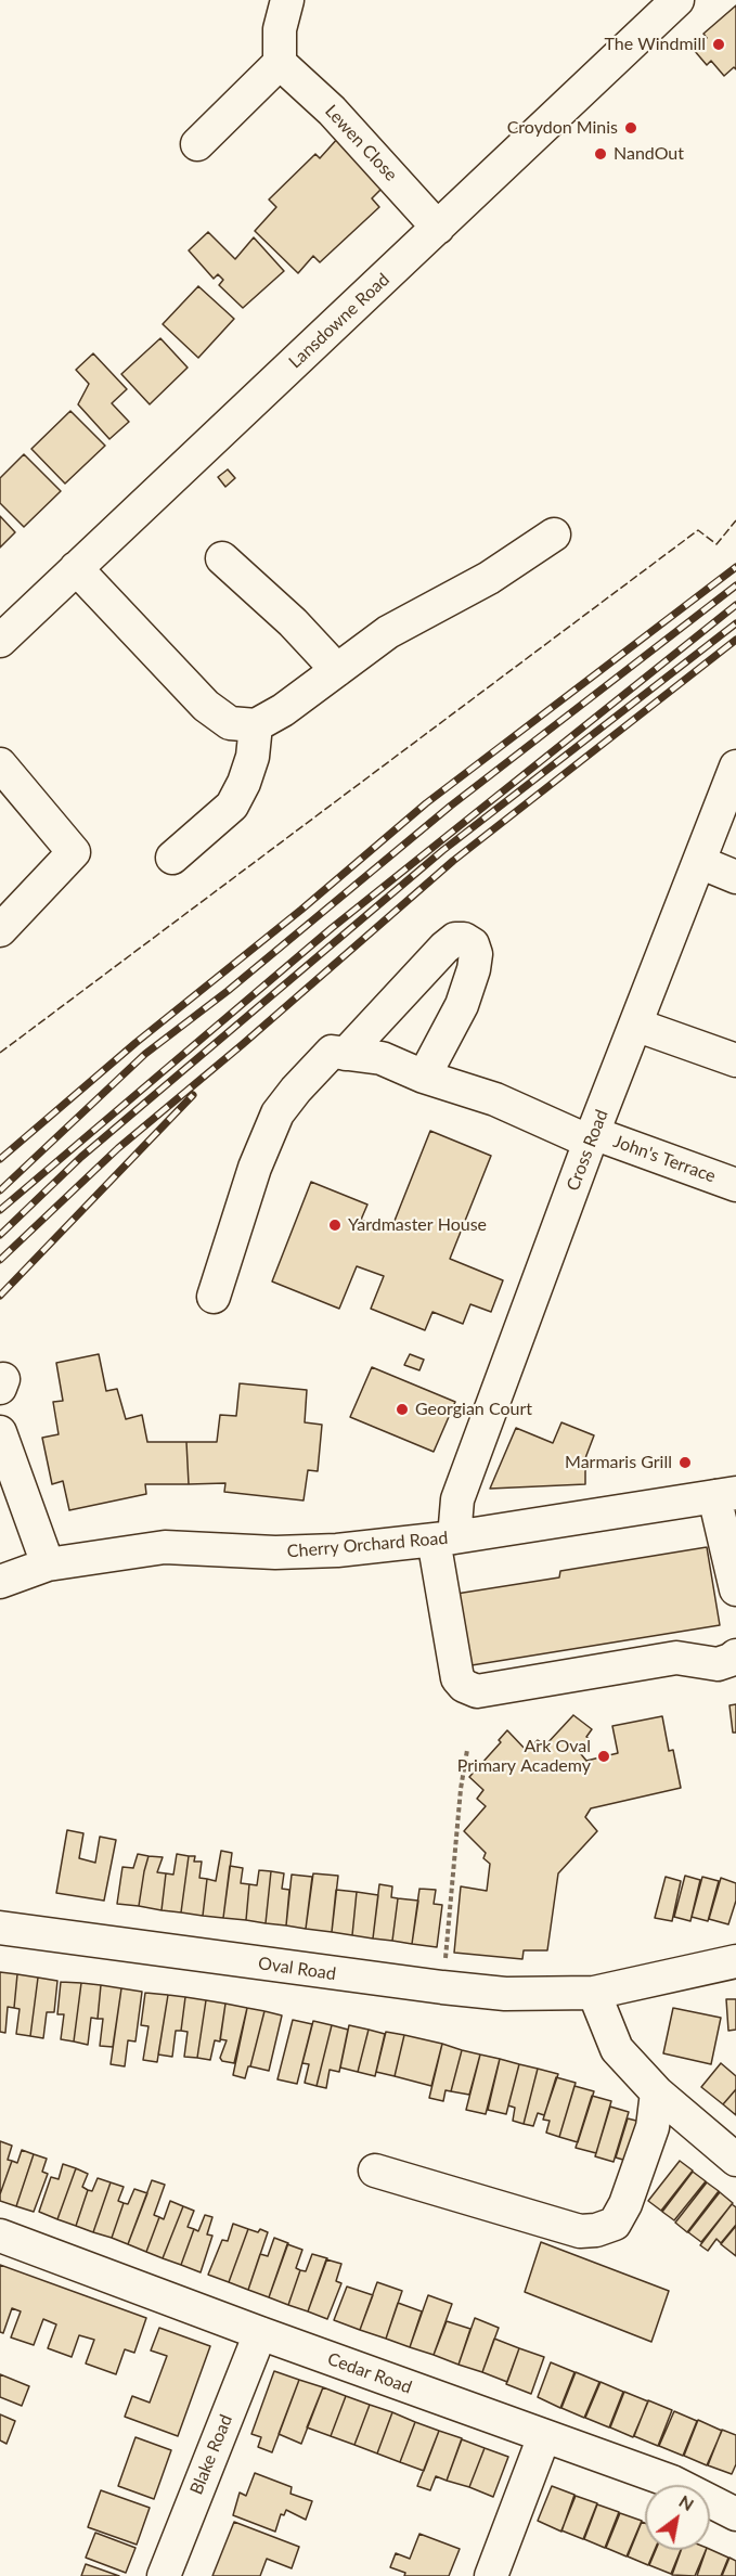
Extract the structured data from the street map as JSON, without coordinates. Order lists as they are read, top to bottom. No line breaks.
{"streets":{"street":["Lewen Close","Lansdowne Road","Cross Road","John's Terrace","Cherry Orchard Road","Oval Road","Cedar Road","Blake Road"]},"crossings":[["Lewen Close","Lansdowne Road"],["Cross Road","John's Terrace"],["Cross Road","Cherry Orchard Road"],["Cedar Road","Blake Road"]],"places":["The Windmill","Croydon Minis","NandOut","Yardmaster House","Georgian Court","Marmaris Grill","Ark Oval Primary Academy"],"north":"top right"}
